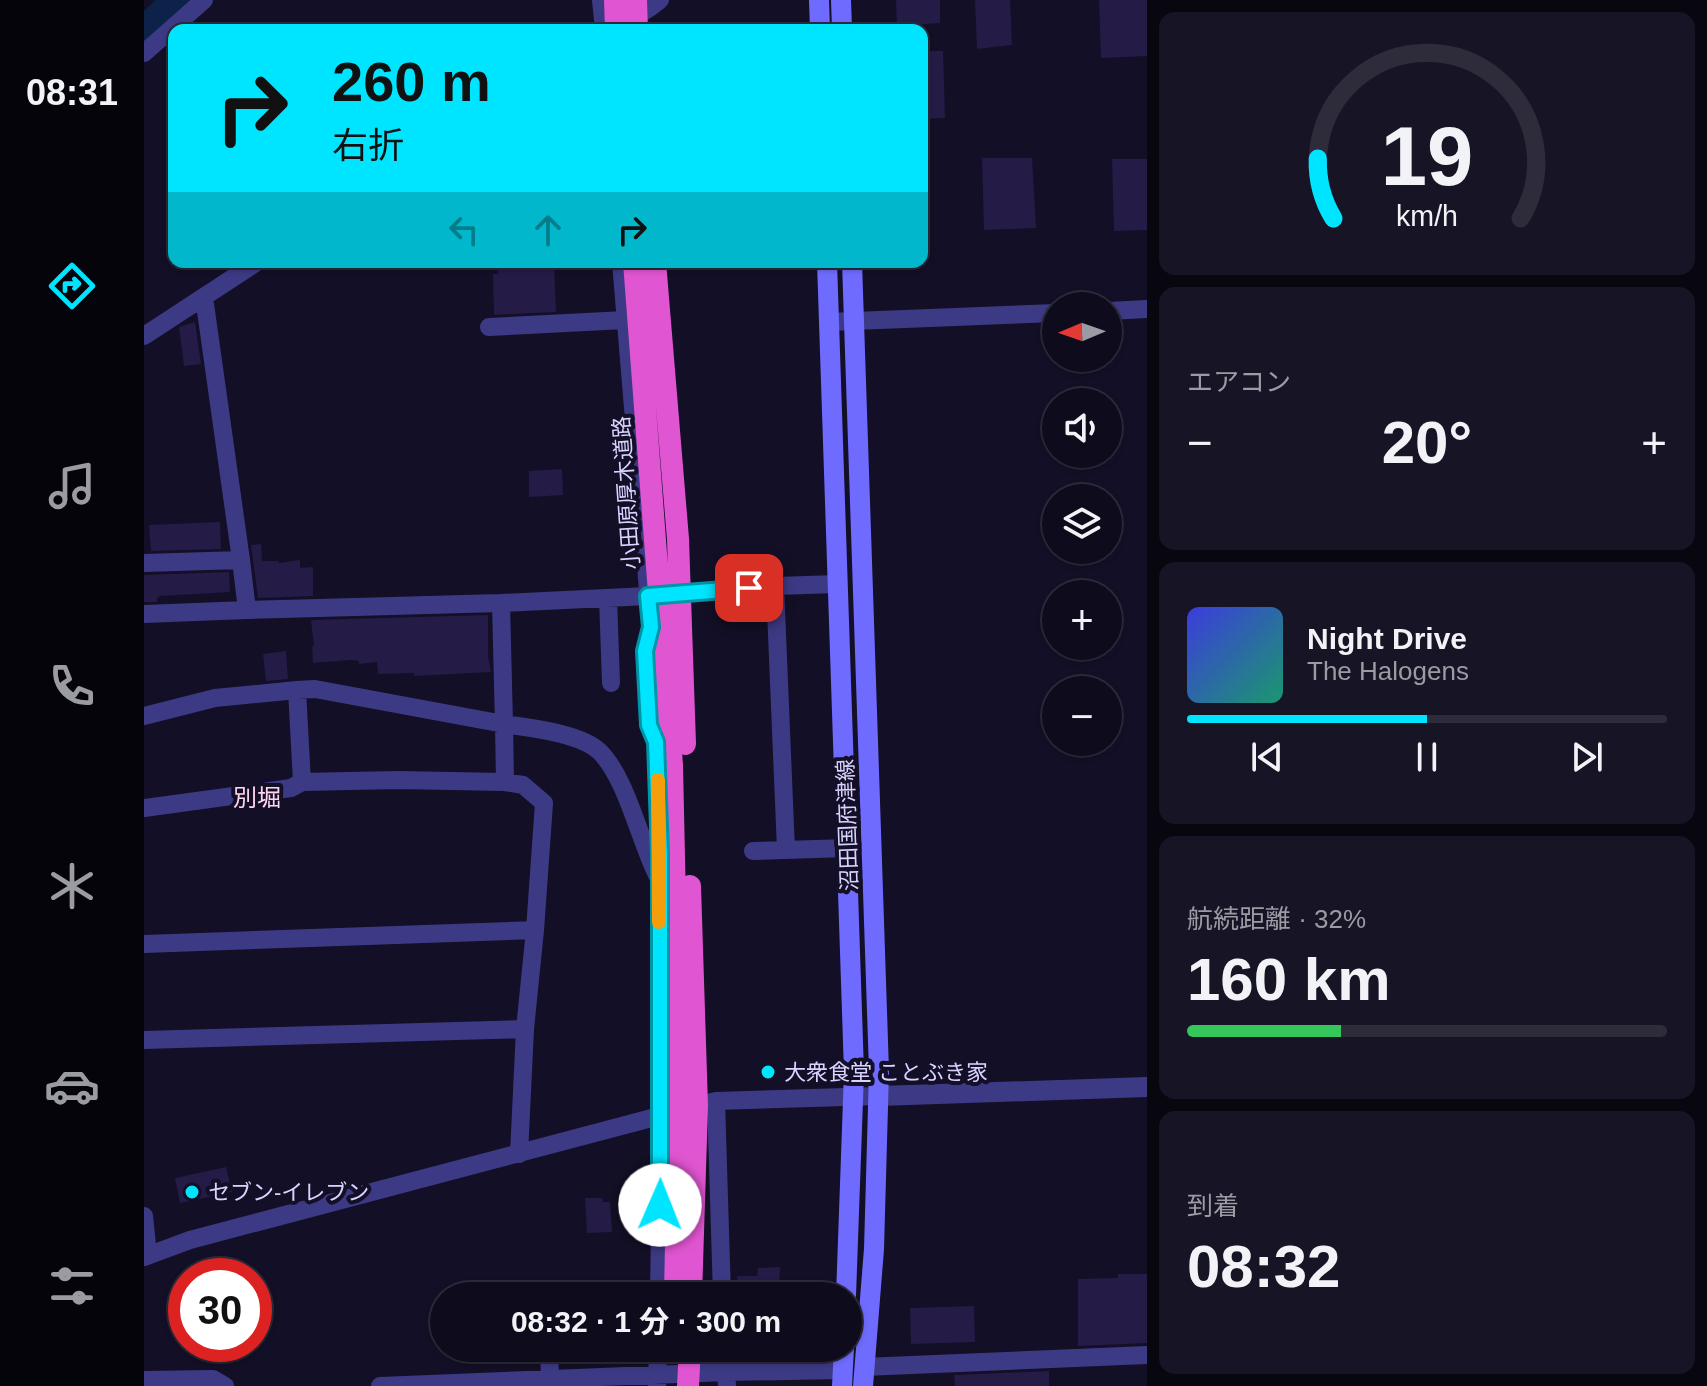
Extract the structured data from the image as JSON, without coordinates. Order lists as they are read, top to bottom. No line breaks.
{"streets":{"highway":["小田原厚木道路"],"main road":["沼田国府津線"]},"districts":["別堀"],"places":["大衆食堂 ことぶき家","セブン-イレブン"],"north":"left","page":{"tabs":"08:31","turn":["260 m","右折"],"tile":["エアコン",["航続距離 · 32%","160 km"],["到着","08:32"]],"map_buttons":["+","−"],"heat":["−","20°","+"],"song":["Night Drive","The Halogens"],"limit":"30","trip":"08:32 · 1 分 · 300 m","gauge":["19","km/h"]}}
